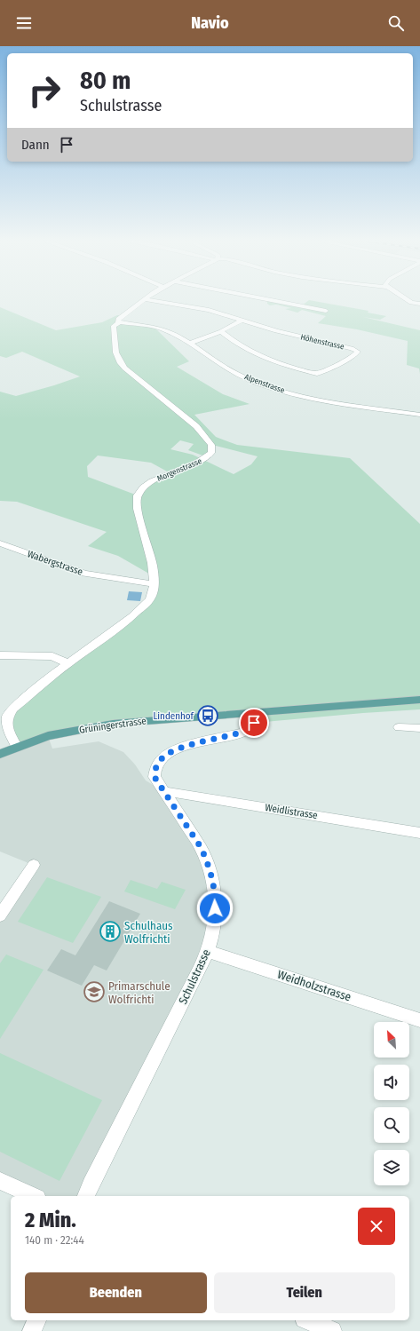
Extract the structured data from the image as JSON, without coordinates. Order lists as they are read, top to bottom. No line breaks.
{"streets":{"main road":["Grüningerstrasse"],"street":["Höhenstrasse","Alpenstrasse","Morgenstrasse","Wabergstrasse","Weidlistrasse","Schulstrasse","Weidholzstrasse"]},"crossings":[["Alpenstrasse","Morgenstrasse"],["Morgenstrasse","Wabergstrasse"],["Morgenstrasse","Grüningerstrasse"],["Grüningerstrasse","Schulstrasse"],["Weidlistrasse","Schulstrasse"],["Schulstrasse","Weidholzstrasse"]],"places":{"bus stop":["Lindenhof"],"building":["Schulhaus Wolfrichti"],"school or university":["Primarschule Wolfrichti"]},"north":"top left","page":{"header":"Navio","turn":["80 m","Schulstrasse"],"then":"Dann","heading":["2 Min.","140 m · 22:44"],"buttons":["Beenden","Teilen"]}}
